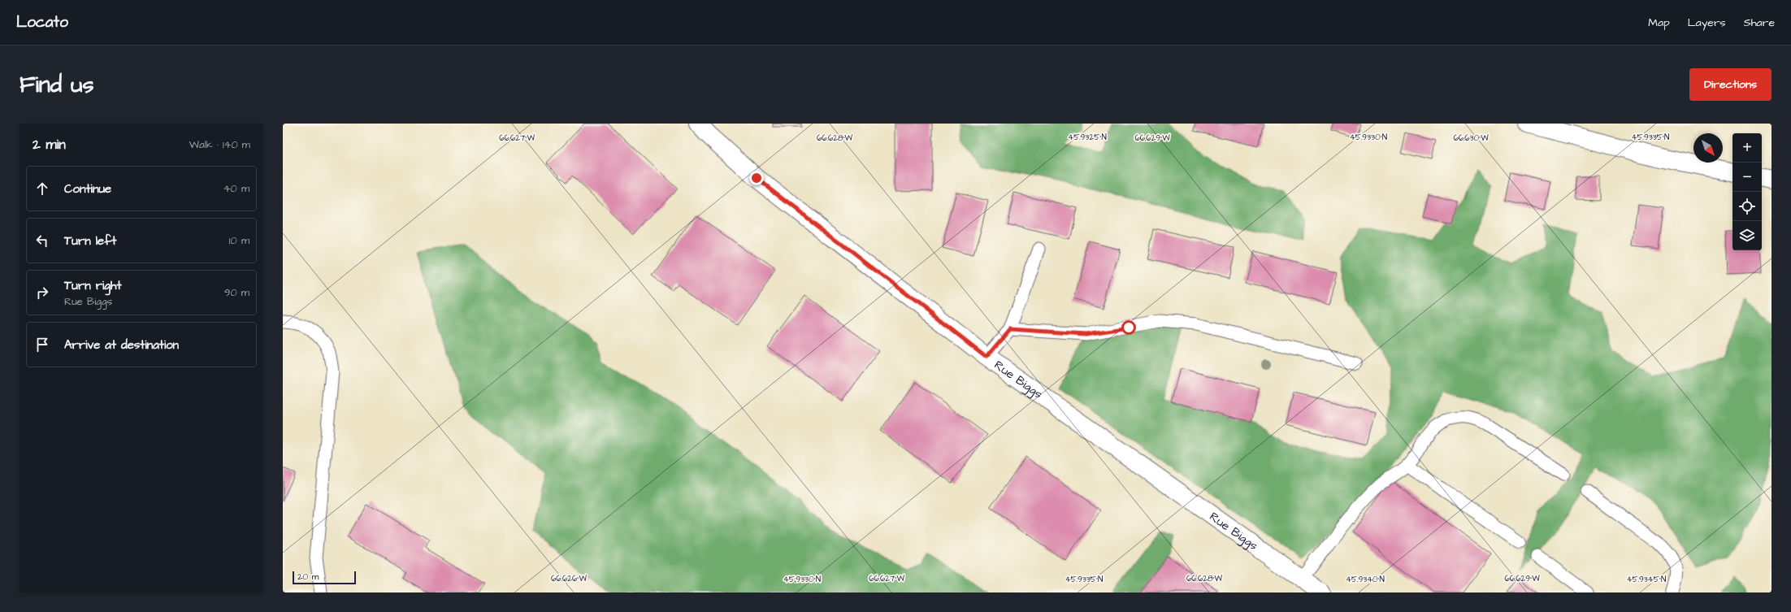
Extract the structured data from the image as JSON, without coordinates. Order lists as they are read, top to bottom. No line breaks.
{"streets":{"street":["Rue Biggs"]},"scale_bar":"20 m","north":"bottom right","page":{"header":"Locato","nav":["Map","Layers","Share"],"buttons":"Directions","title":"Find us","heading":["2 min","Walk · 140 m"],"map_buttons":["+","−"],"list":[["Continue","40 m"],["Turn left","10 m"],["Turn right","Rue Biggs","90 m"],"Arrive at destination"],"scale":"20 m"},"coordinates":["45.9325°N","45.9330°N","45.9335°N","66.627°W","66.628°W","66.629°W","66.630°W","66.626°W","45.9340°N","45.9345°N"]}
